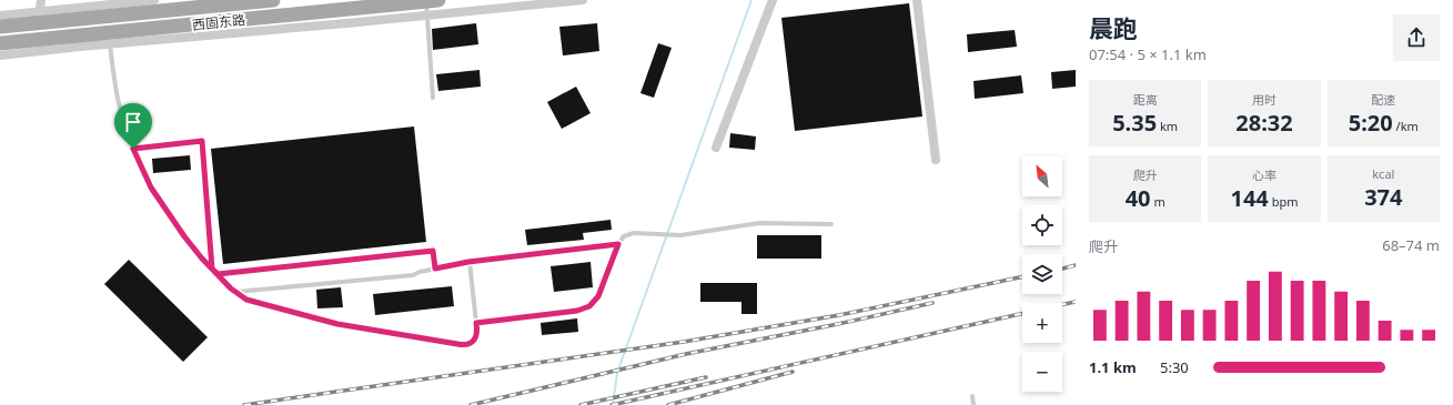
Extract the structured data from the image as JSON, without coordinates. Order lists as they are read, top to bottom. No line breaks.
{"streets":{"main road":["西固东路"]},"north":"top left","page":{"heading":["晨跑","07:54 · 5 × 1.1 km"],"stats":[["距离","5.35 km"],["用时","28:32"],["配速","5:20 /km"],["爬升","40 m"],["心率","144 bpm"],["kcal","374"]],"map_buttons":["+","−"],"chart":["爬升","68–74 m"],"list":[{"name":"1.1 km","note":"5:30"}]}}
